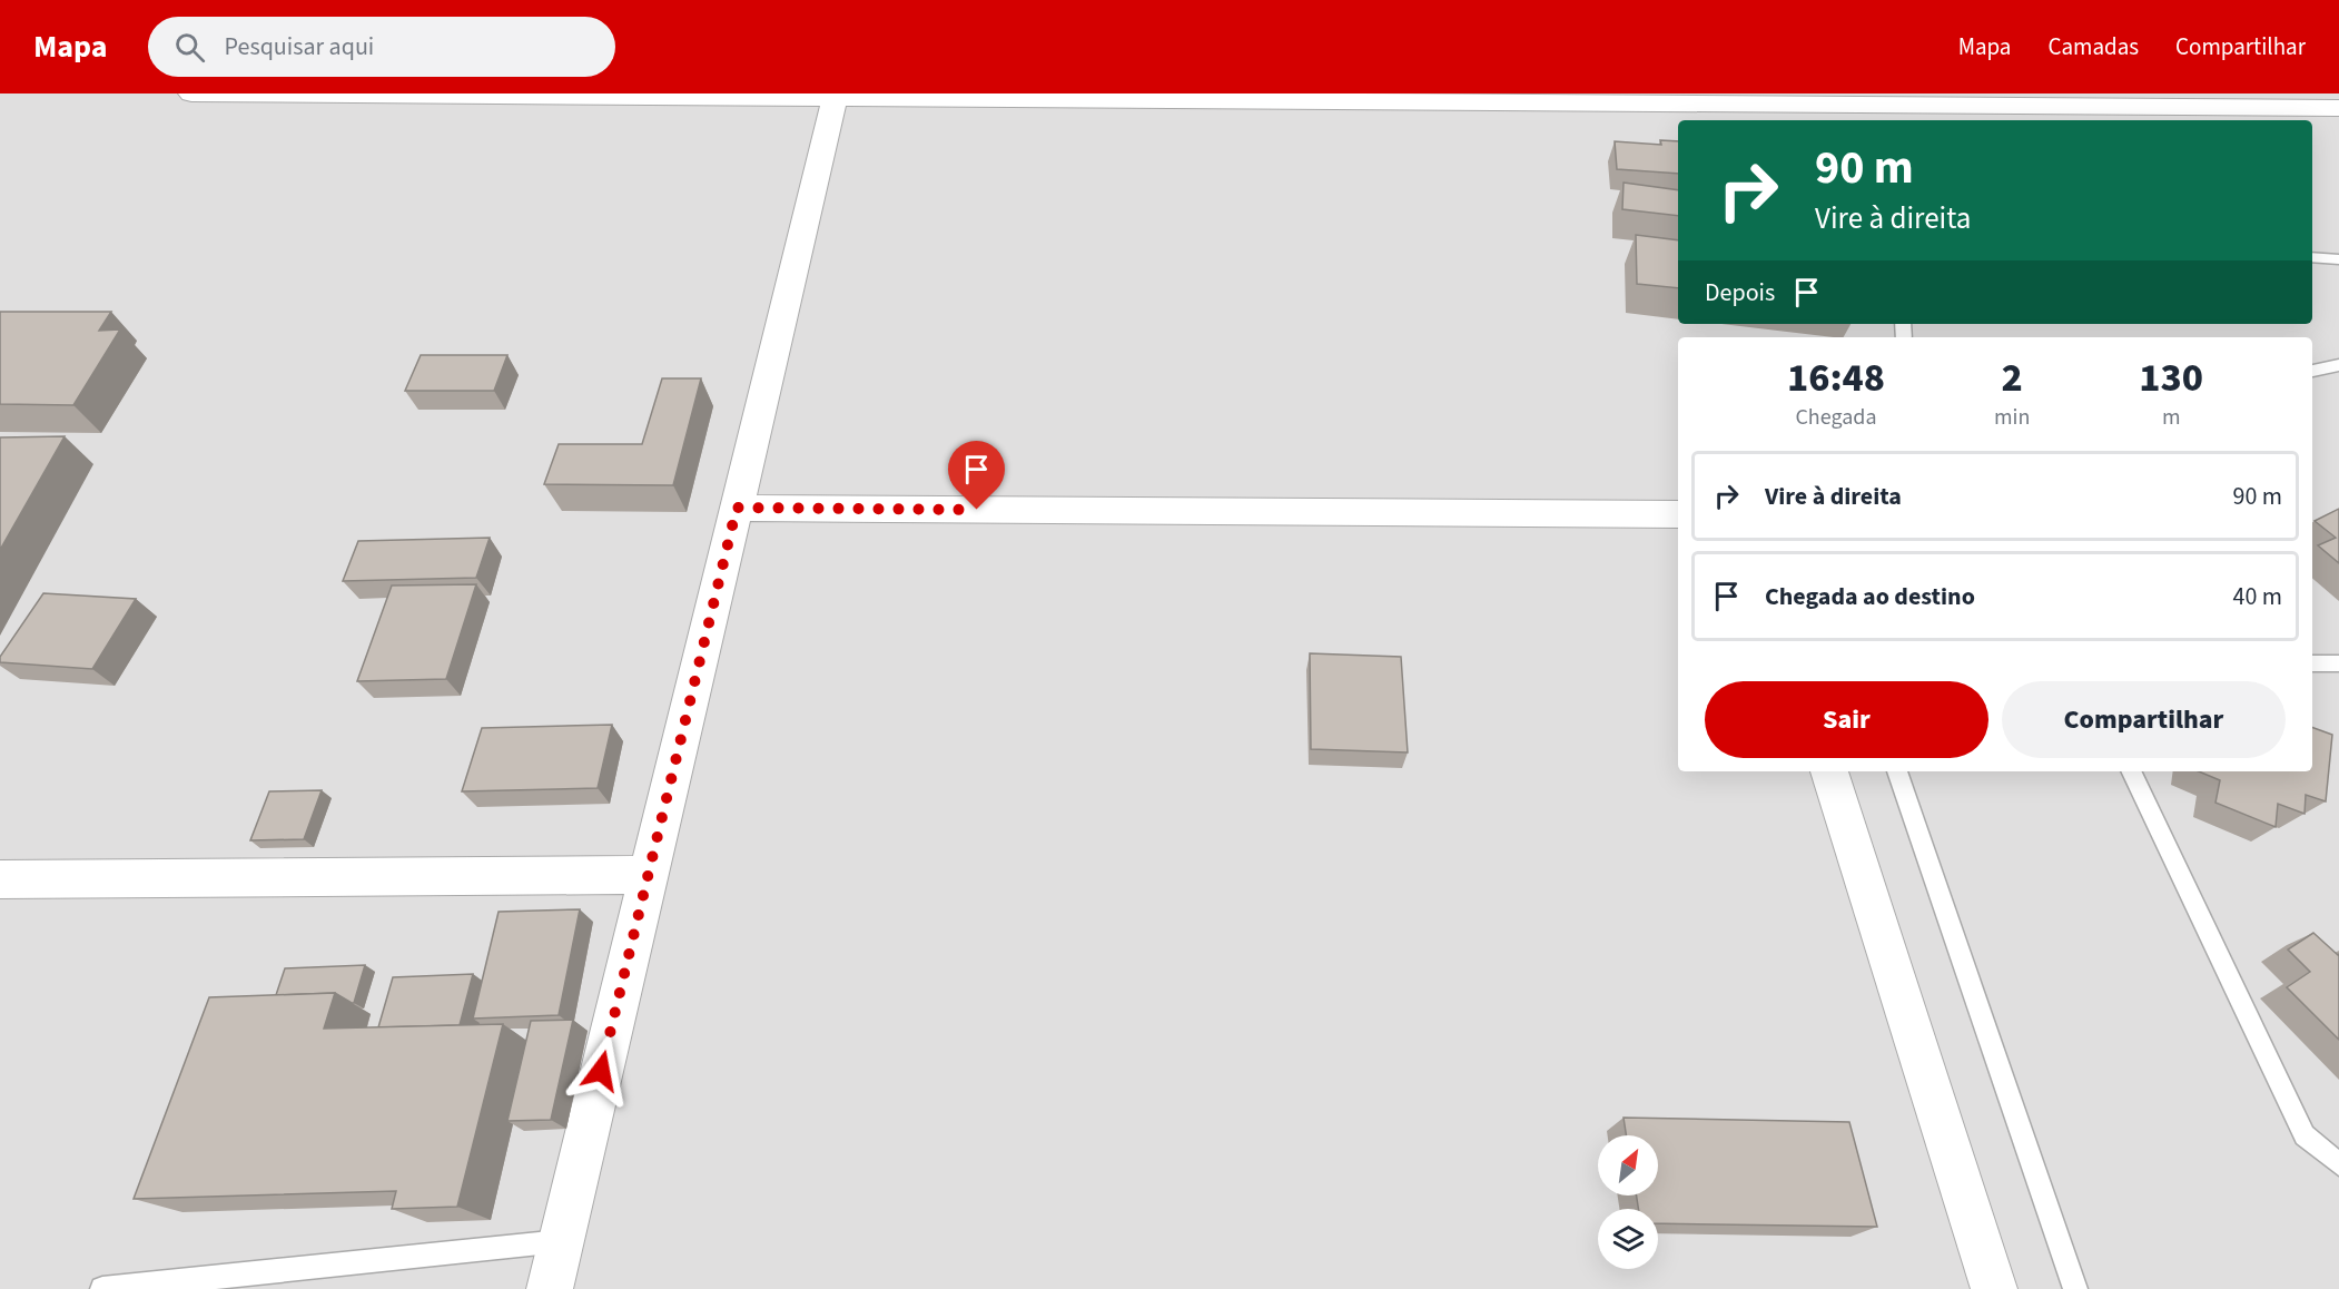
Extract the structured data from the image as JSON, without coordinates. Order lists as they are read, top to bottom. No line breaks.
{"north":"top right","page":{"header":"Mapa","search":"Pesquisar aqui","nav":["Mapa","Camadas","Compartilhar"],"turn":["90 m","Vire à direita"],"then":"Depois","eta":["16:48","Chegada","2","min","130","m"],"list":[{"name":"Vire à direita","value":"90 m"},{"name":"Chegada ao destino","value":"40 m"}],"buttons":["Sair","Compartilhar"]}}
